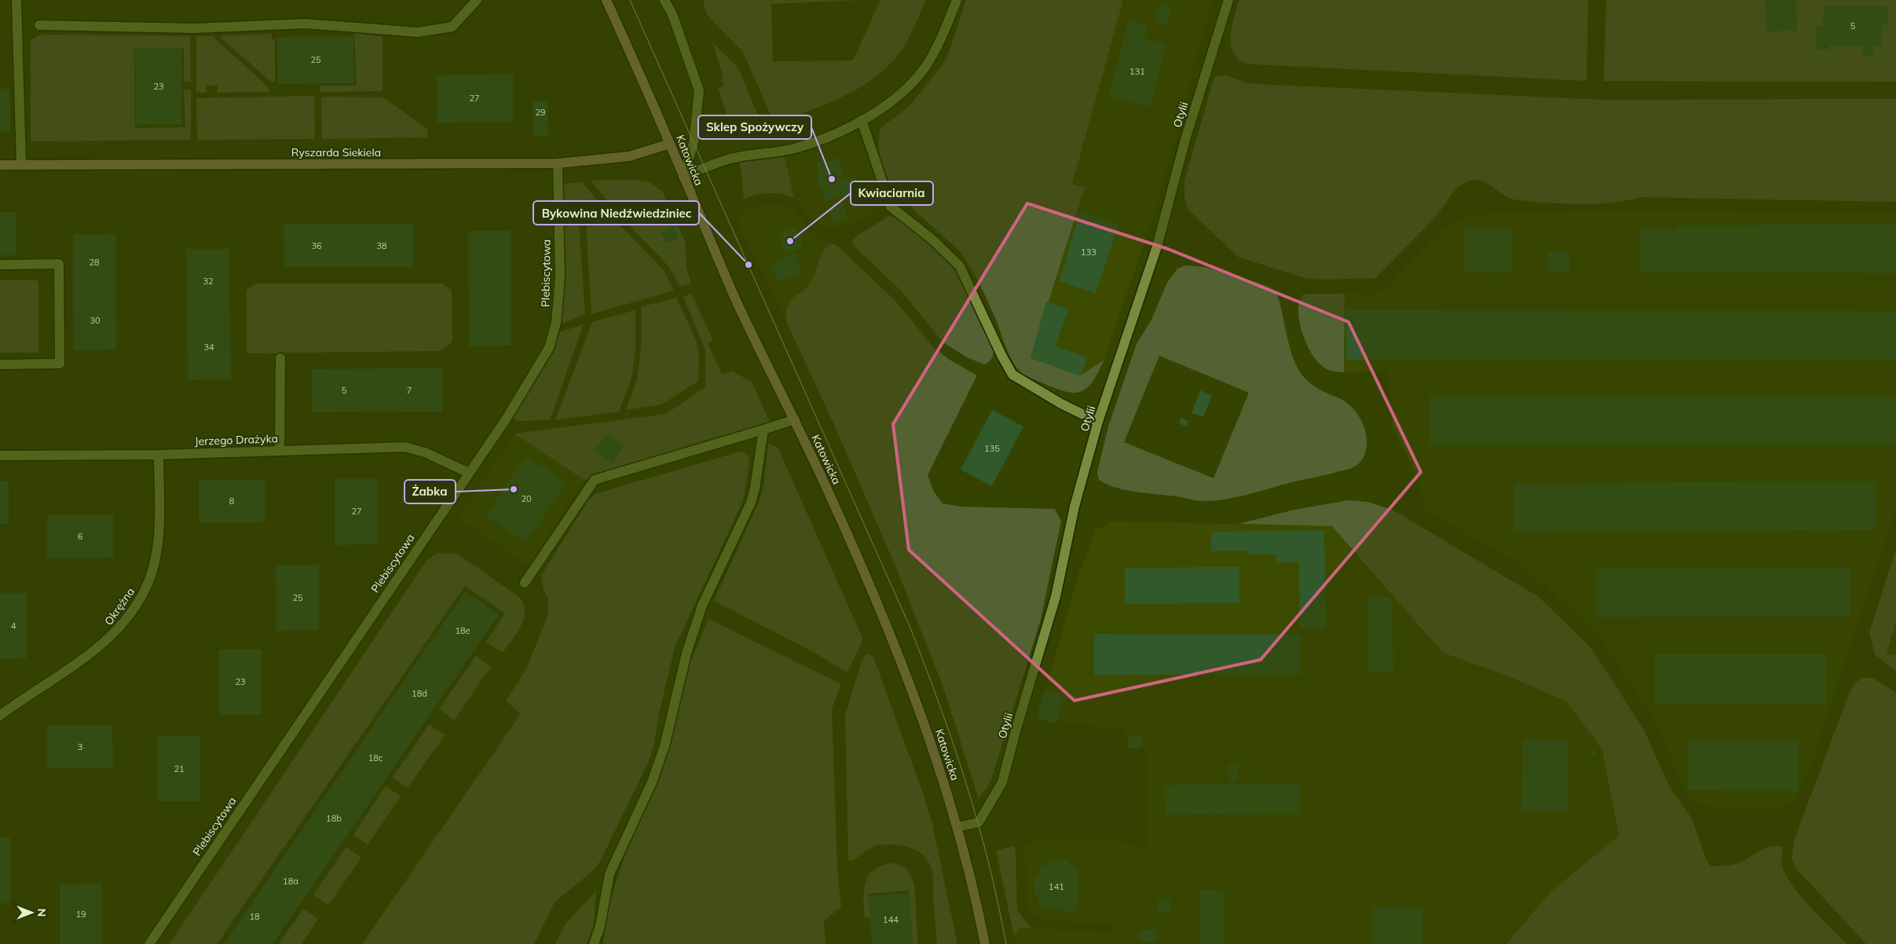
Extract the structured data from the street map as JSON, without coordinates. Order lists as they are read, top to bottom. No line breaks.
{"streets":{"street":["Otylii","Ryszarda Siekiela","Katowicka","Plebiscytowa","Jerzego Drażyka","Okrężna"]},"crossings":[["Otylii","Katowicka"],["Ryszarda Siekiela","Katowicka"],["Ryszarda Siekiela","Plebiscytowa"],["Plebiscytowa","Jerzego Drażyka"],["Jerzego Drażyka","Okrężna"]],"places":["Sklep Spożywczy","Kwiaciarnia","Bykowina Niedźwiedziniec","Żabka"],"house_numbers":["5","25","131","23","27","29","36","38","133","28","32","30","34","5","7","135","20","8","27","6","25","4","18e","23","18d","3","18c","21","18b","18a","141","19","18","144"],"north":"right"}
